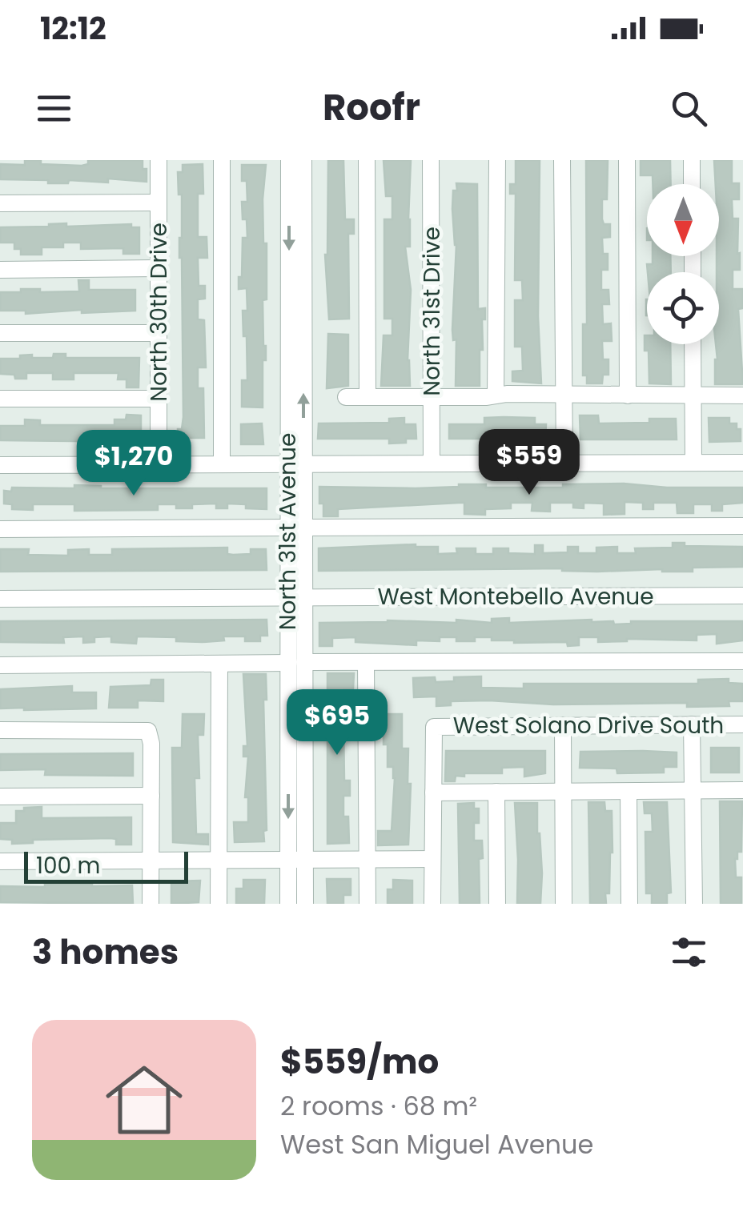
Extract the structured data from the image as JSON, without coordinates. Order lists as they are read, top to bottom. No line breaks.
{"streets":{"street":["North 31st Drive","North 30th Drive","North 31st Avenue","West Montebello Avenue","West Solano Drive South"]},"crossings":[["North 31st Avenue","West Montebello Avenue"]],"scale_bar":"100 m","north":"bottom","page":{"status":"12:12","header":"Roofr","price":["$559","$1,270","$695"],"scale":"100 m","heading":"3 homes","list":[{"name":"$559/mo","note":"2 rooms · 68 m² · West San Miguel Avenue"}]}}
